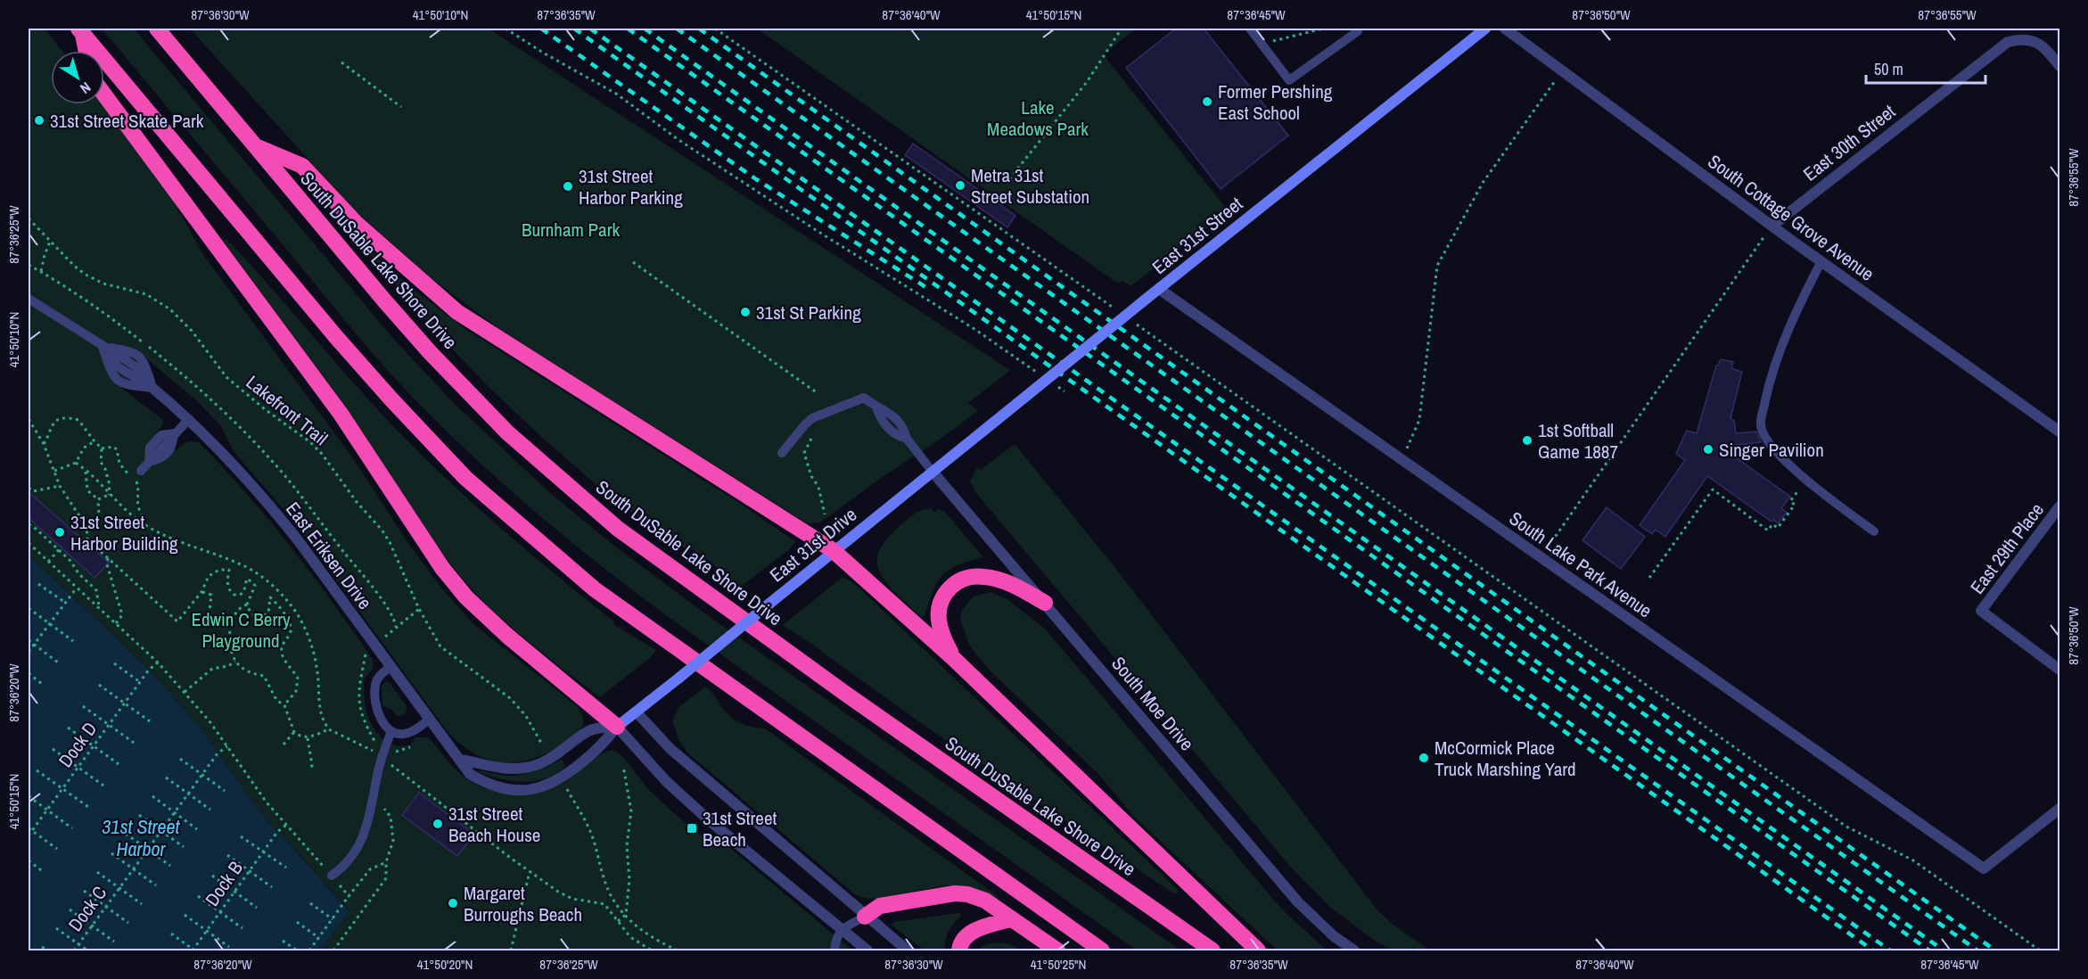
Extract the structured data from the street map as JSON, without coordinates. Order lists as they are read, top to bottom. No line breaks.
{"streets":{"highway":["South DuSable Lake Shore Drive"],"main road":["East 31st Street","East 31st Drive"],"street":["East 30th Street","South Cottage Grove Avenue","East 29th Place","East Eriksen Drive","South Lake Park Avenue","South Moe Drive"],"path":["Lakefront Trail","Dock D","Dock B","Dock C"]},"crossings":[["East 30th Street","South Cottage Grove Avenue"],["East 31st Street","East 31st Drive"],["East 31st Street","South Lake Park Avenue"],["East 31st Street","South Moe Drive"],["East 31st Drive","East Eriksen Drive"],["East 31st Drive","South Moe Drive"]],"water":["31st Street Harbor"],"parks":["Lake Meadows Park","Burnham Park","Edwin C Berry Playground"],"places":{"other":["Former Pershing East School","31st Street Skate Park","Metra 31st Street Substation","31st Street Harbor Parking","31st St Parking","1st Softball Game 1887","Singer Pavilion","31st Street Harbor Building","McCormick Place Truck Marshing Yard","31st Street Beach House","Margaret Burroughs Beach"],"transit":["31st Street Beach"]},"scale_bar":"50 m","north":"bottom right","coordinates":["87°36'30\"W","41°50'10\"N","87°36'35\"W","87°36'40\"W","41°50'15\"N","87°36'45\"W","87°36'50\"W","87°36'55\"W","87°36'25\"W","87°36'20\"W","41°50'20\"N","41°50'25\"N"]}
